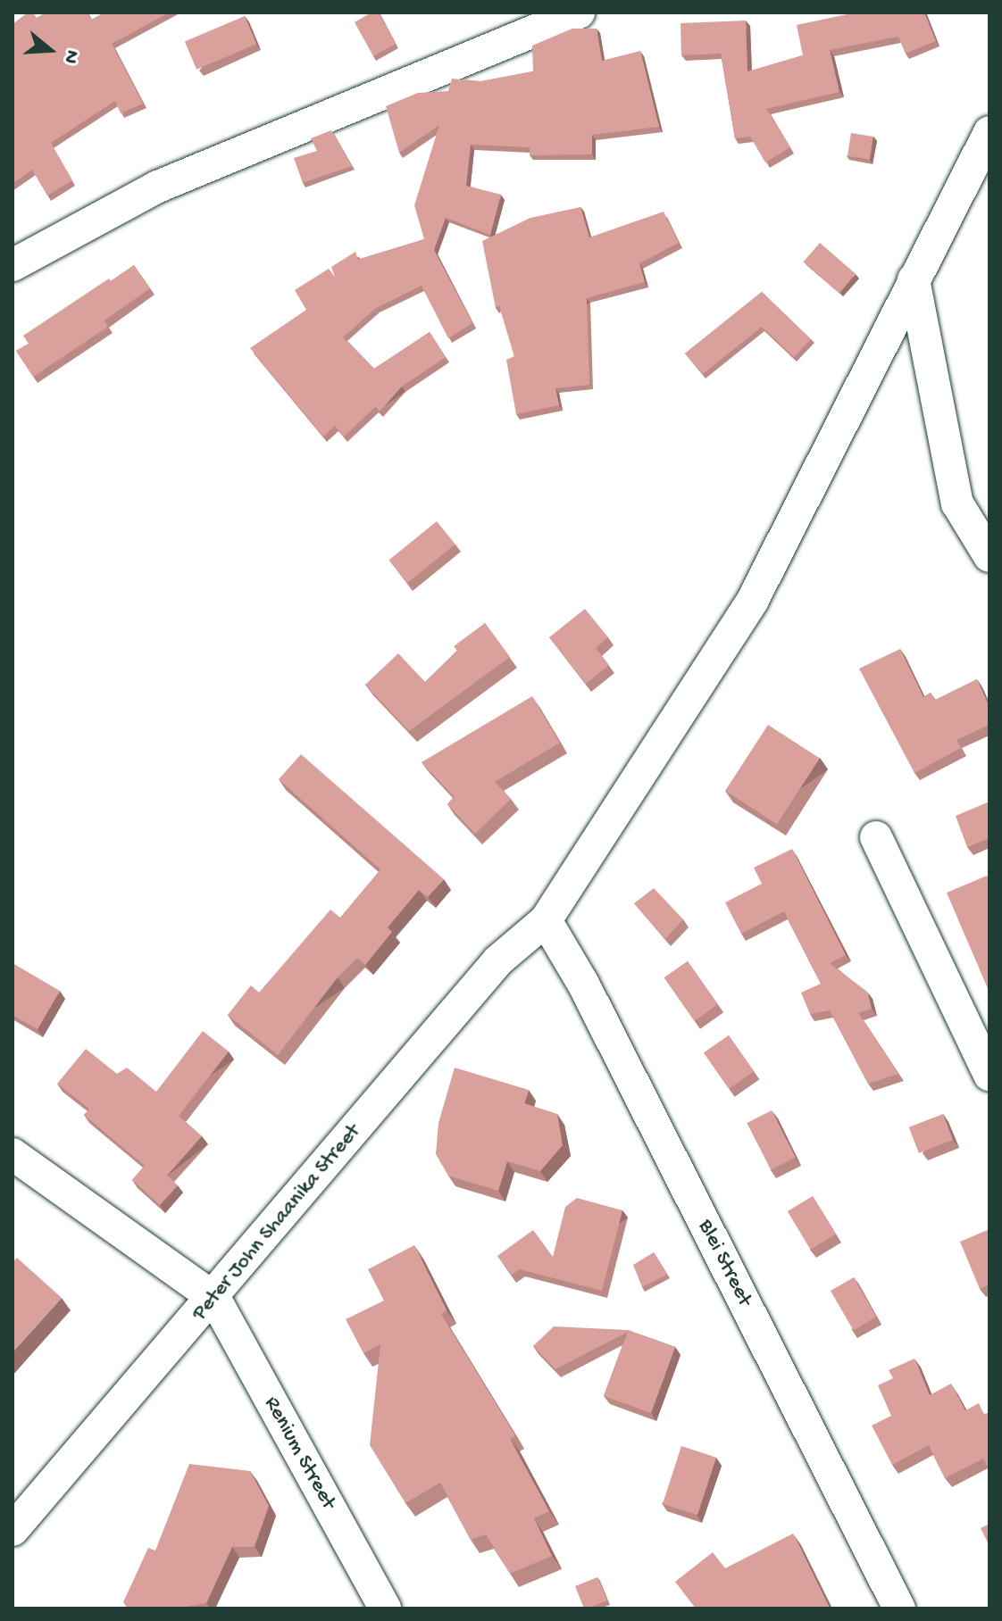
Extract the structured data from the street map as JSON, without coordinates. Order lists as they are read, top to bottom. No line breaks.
{"streets":{"street":["Peter John Shaanika Street","Blei Street","Renium Street"]},"crossings":[["Peter John Shaanika Street","Blei Street"],["Peter John Shaanika Street","Renium Street"]],"north":"right"}
